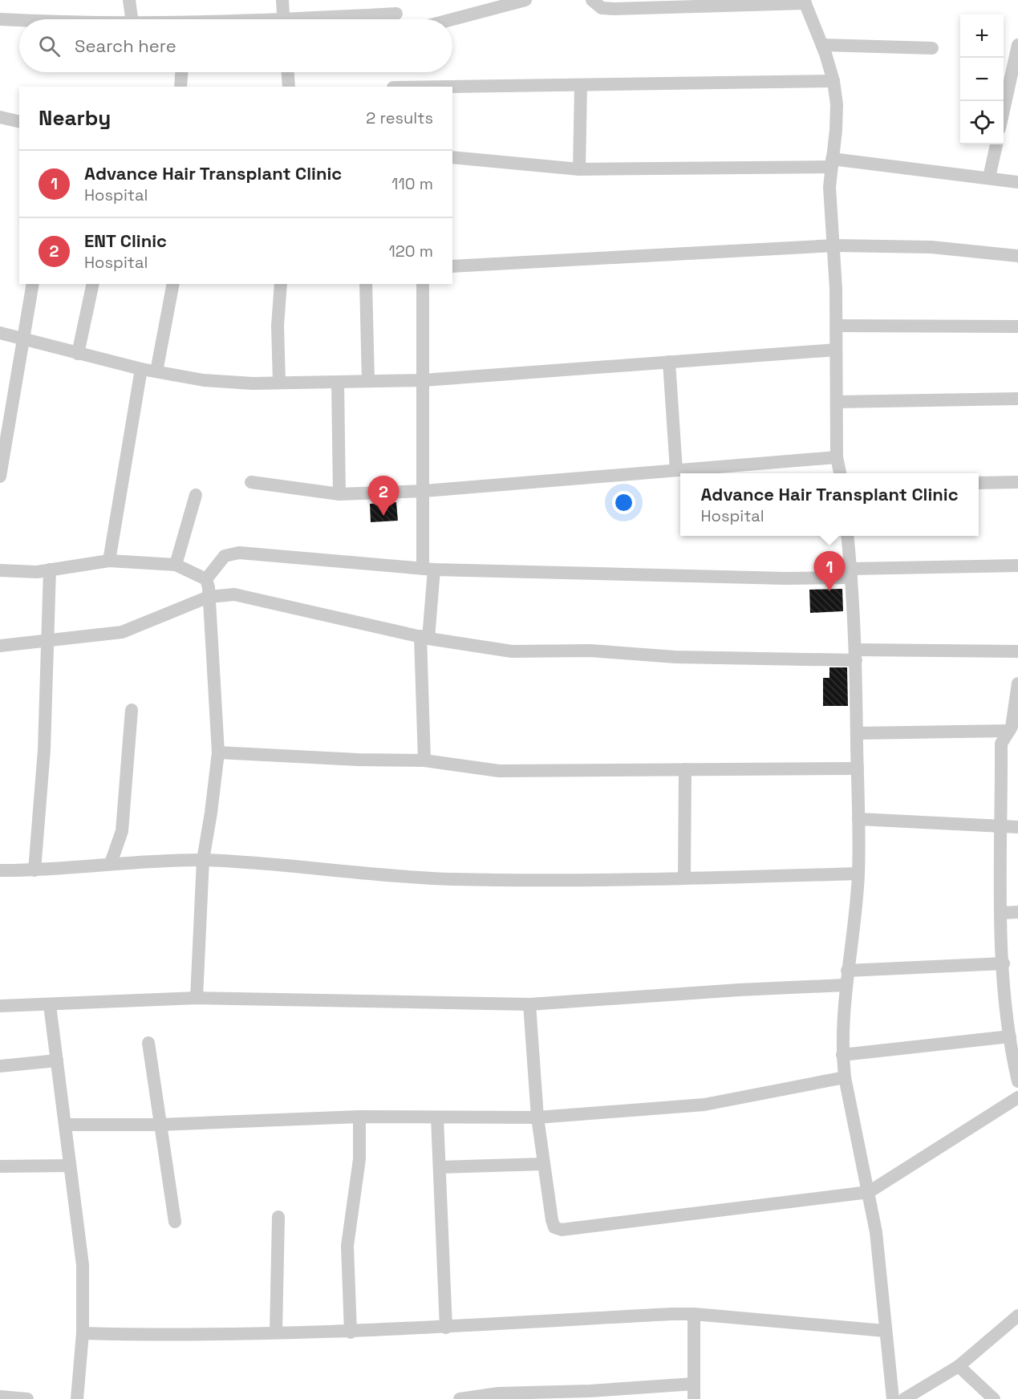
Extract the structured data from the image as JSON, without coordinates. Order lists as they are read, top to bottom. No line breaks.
{"page":{"map_buttons":["+","−"],"search":"Search here","heading":["Nearby","2 results"],"list":[{"mark":"1","name":"Advance Hair Transplant Clinic","note":"Hospital","value":"110 m"},{"mark":"2","name":"ENT Clinic","note":"Hospital","value":"120 m"}],"popup":["Advance Hair Transplant Clinic","Hospital"],"pins":["2","1"]}}
